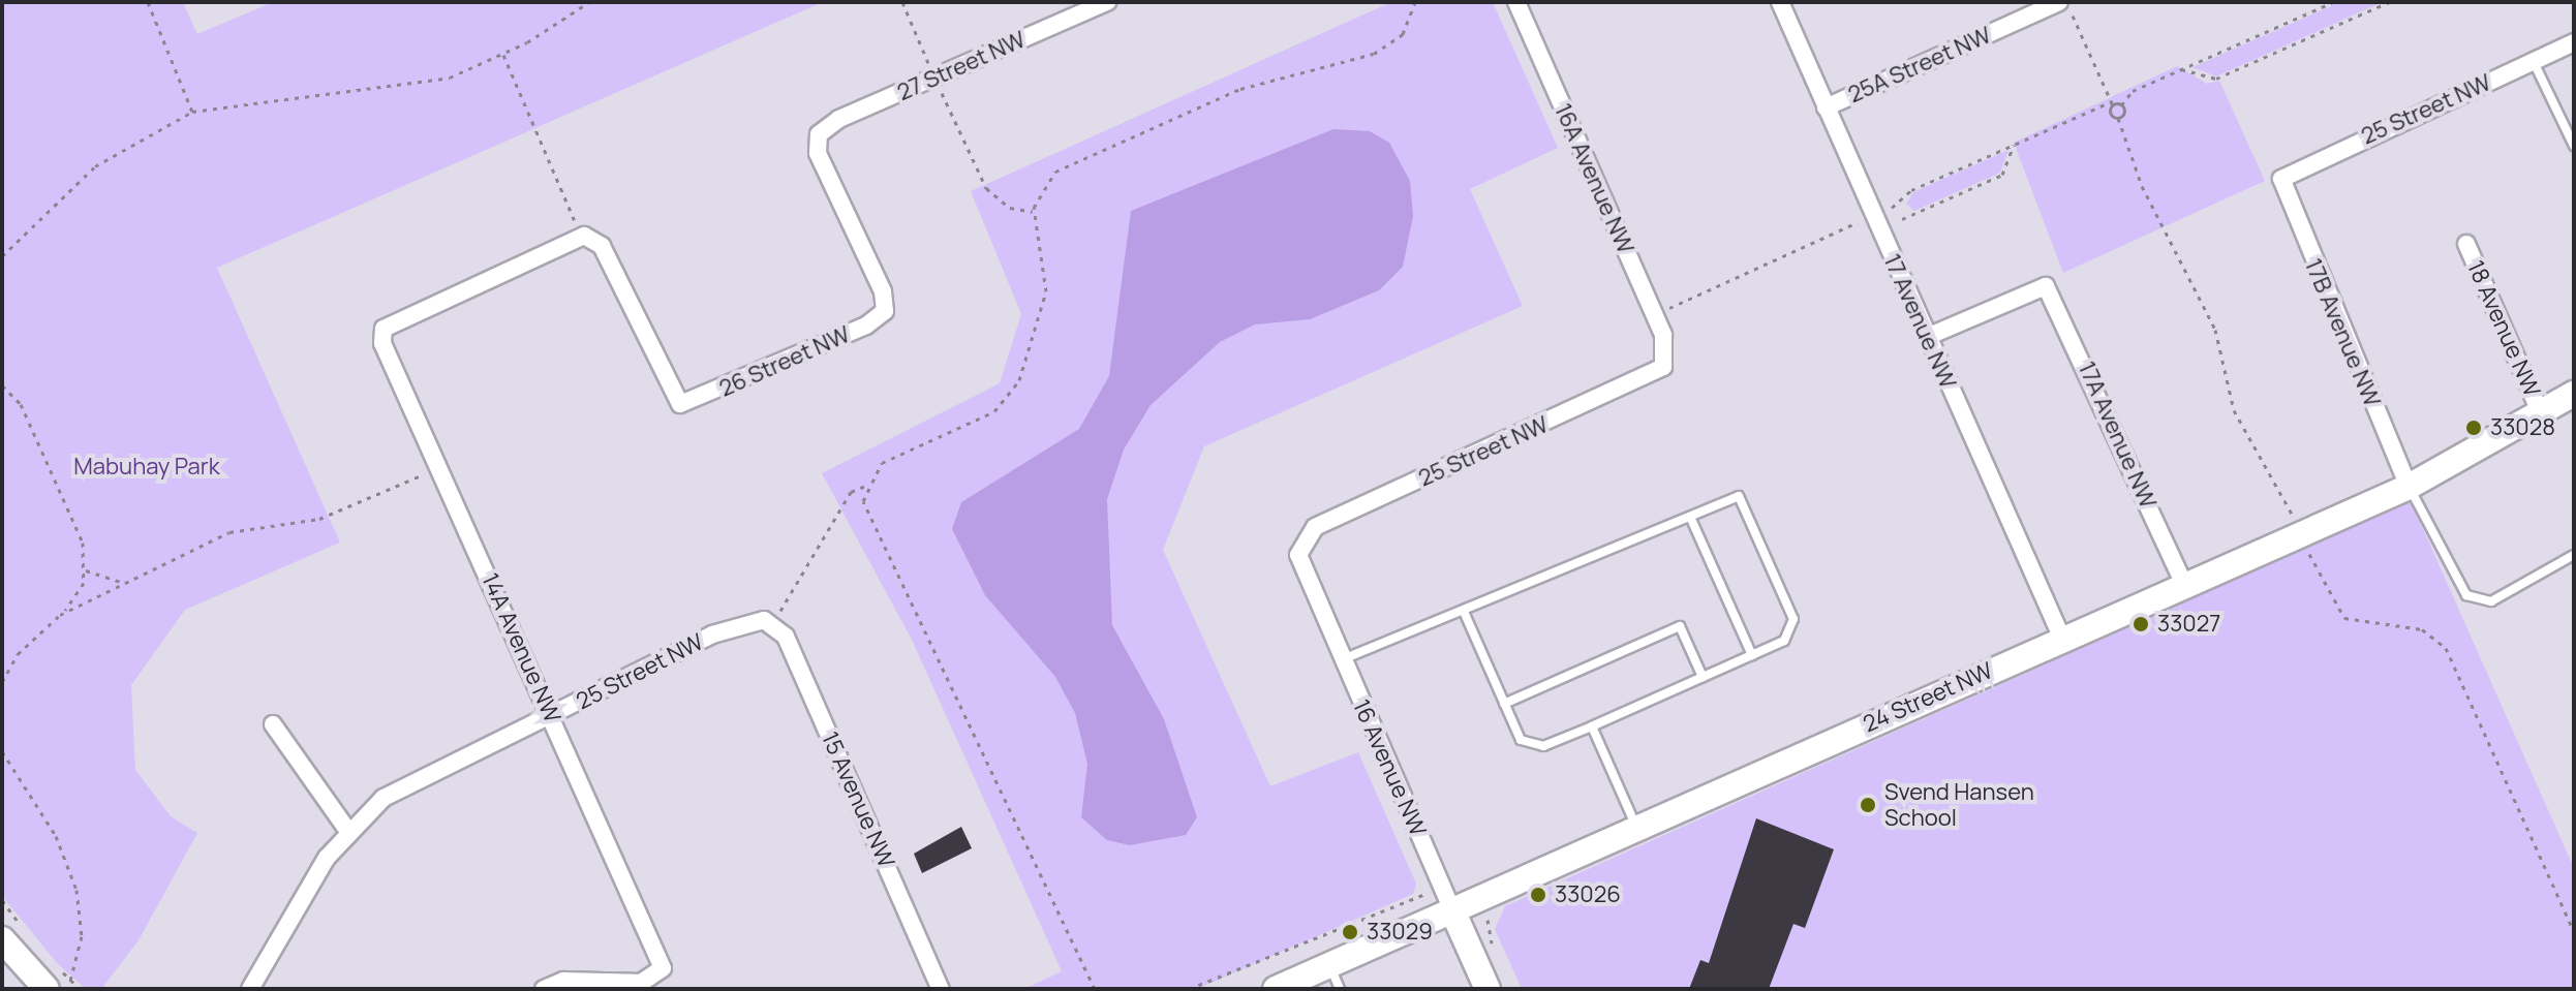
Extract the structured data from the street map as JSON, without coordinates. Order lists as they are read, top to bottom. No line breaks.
{"streets":{"street":["25A Street NW","27 Street NW","25 Street NW","16A Avenue NW","17 Avenue NW","18 Avenue NW","17B Avenue NW","26 Street NW","17A Avenue NW","14A Avenue NW","24 Street NW","16 Avenue NW","15 Avenue NW"]},"crossings":[["25A Street NW","17 Avenue NW"],["27 Street NW","26 Street NW"],["25 Street NW","16A Avenue NW"],["25 Street NW","17B Avenue NW"],["25 Street NW","14A Avenue NW"],["25 Street NW","16 Avenue NW"],["25 Street NW","15 Avenue NW"],["17 Avenue NW","17A Avenue NW"],["17 Avenue NW","24 Street NW"],["18 Avenue NW","24 Street NW"],["17B Avenue NW","24 Street NW"],["26 Street NW","14A Avenue NW"],["17A Avenue NW","24 Street NW"],["24 Street NW","16 Avenue NW"]],"parks":["Mabuhay Park"],"places":["33028","33027","Svend Hansen School","33026","33029"]}
